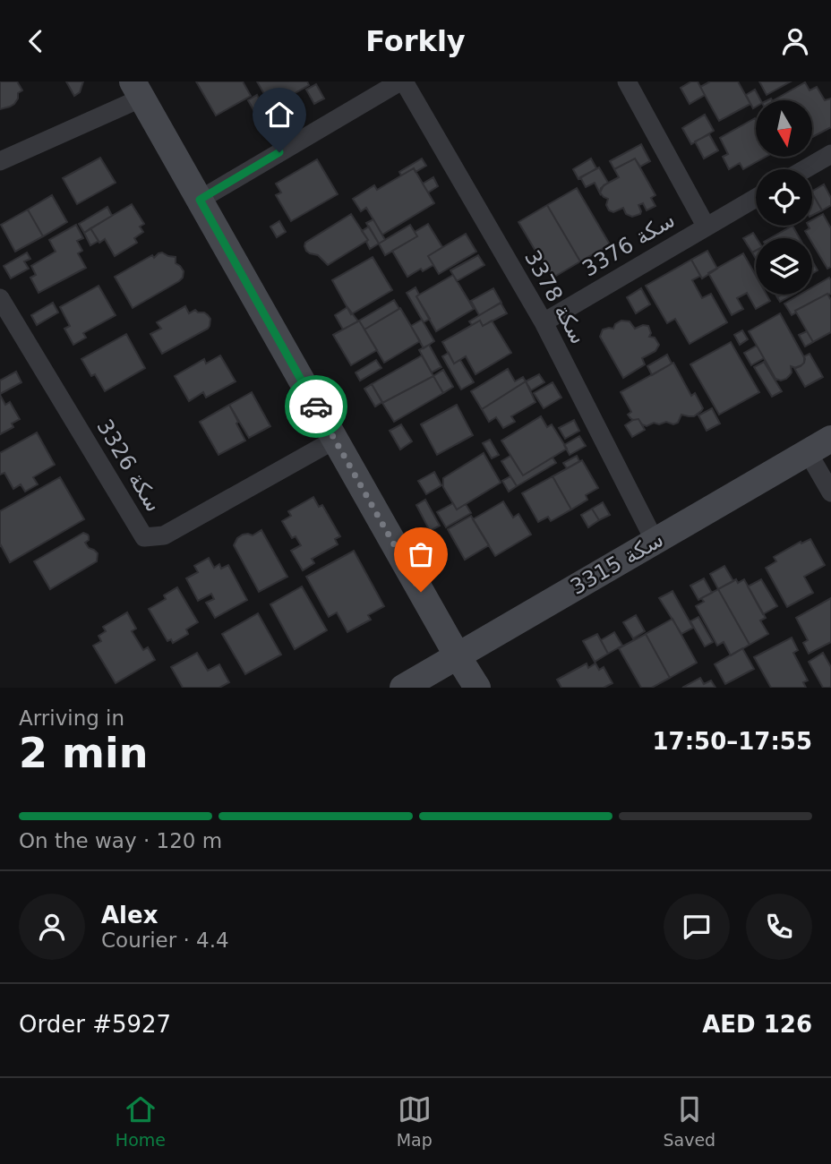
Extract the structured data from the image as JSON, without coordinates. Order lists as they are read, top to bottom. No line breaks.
{"streets":{"street":["سكة 3376","سكة 3378","سكة 3326","سكة 3315"]},"crossings":[["سكة 3376","سكة 3378"],["سكة 3378","سكة 3315"]],"north":"bottom","page":{"header":"Forkly","heading":["2 min","Arriving in","17:50–17:55"],"panel":["Alex","Courier · 4.4","Order #5927","AED 126"],"bar":"On the way · 120 m","tabs":["Home","Map","Saved"]}}
